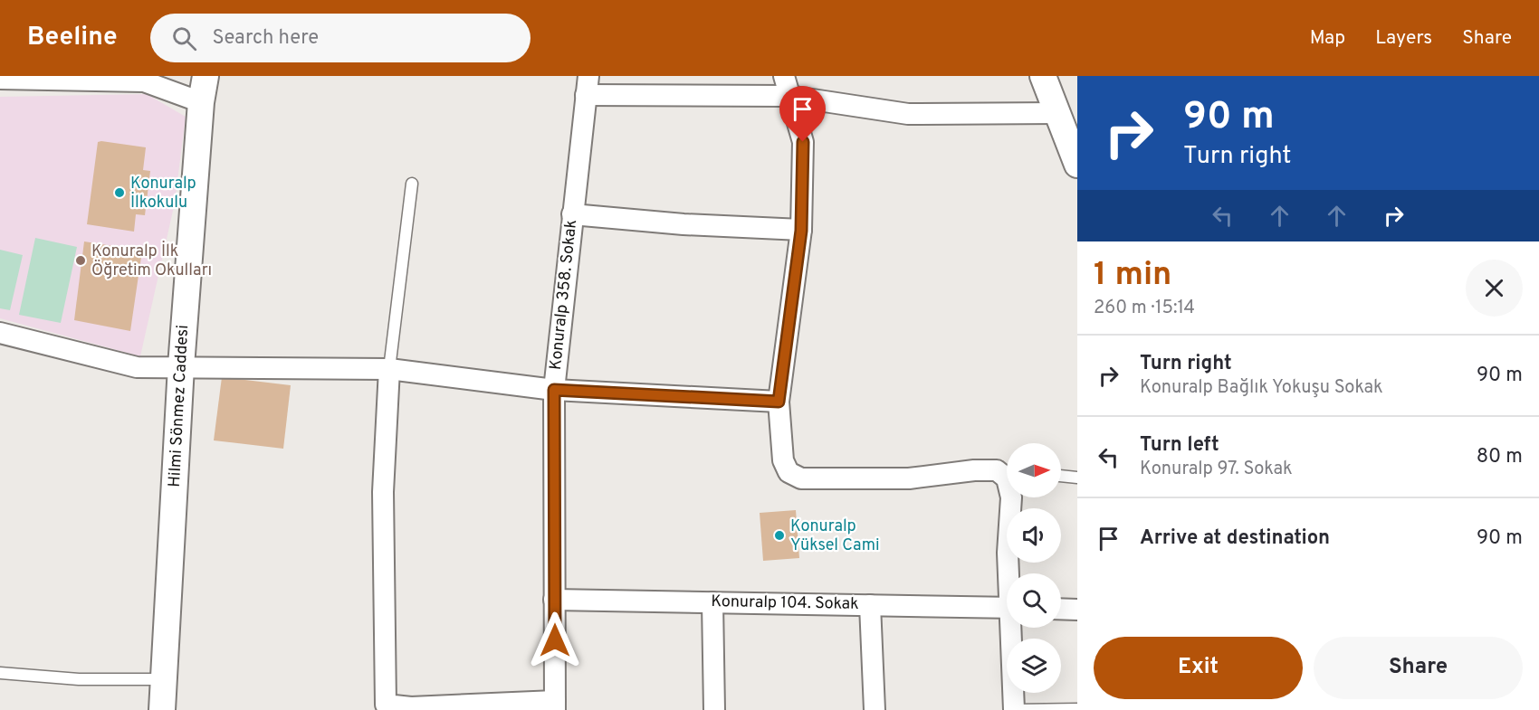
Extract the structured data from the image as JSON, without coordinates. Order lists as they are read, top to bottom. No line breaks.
{"streets":{"street":["Konuralp 358. Sokak","Hilmi Sönmez Caddesi","Konuralp 104. Sokak"]},"crossings":[["Konuralp 358. Sokak","Konuralp 104. Sokak"]],"places":["Konuralp İlkokulu","Konuralp İlk Öğretim Okulları","Konuralp Yüksel Cami"],"north":"right","page":{"header":"Beeline","search":"Search here","nav":["Map","Layers","Share"],"turn":["90 m","Turn right"],"heading":["1 min","260 m · 15:14"],"list":[{"name":"Turn right","note":"Konuralp Bağlık Yokuşu Sokak","value":"90 m"},{"name":"Turn left","note":"Konuralp 97. Sokak","value":"80 m"},{"name":"Arrive at destination","value":"90 m"}],"buttons":["Exit","Share"]}}
